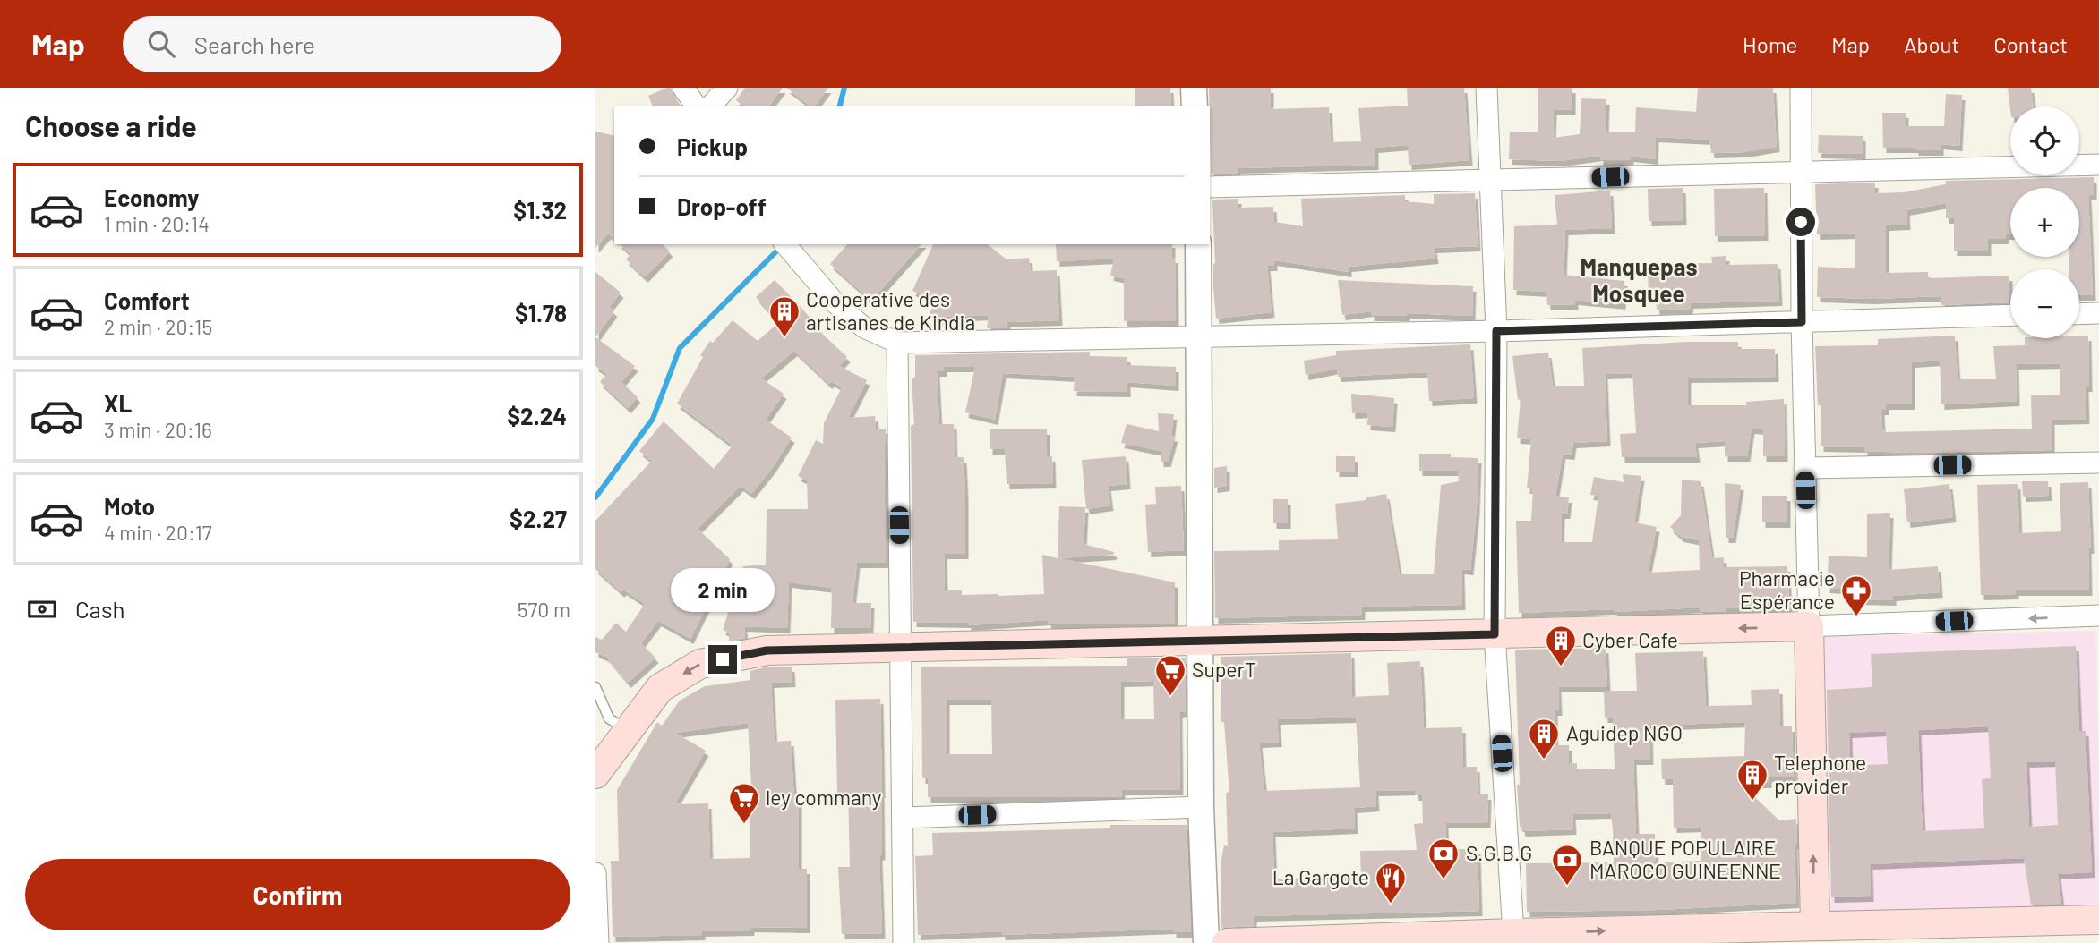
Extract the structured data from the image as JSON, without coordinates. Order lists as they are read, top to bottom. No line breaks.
{"districts":["Manquepas Mosquee"],"places":{"building":["Cooperative des artisanes de Kindia","Cyber Cafe","Aguidep NGO","Telephone provider"],"pharmacy":["Pharmacie Espérance"],"supermarket":["SuperT","ley commany"],"bank":["S.G.B.G","BANQUE POPULAIRE MAROCO GUINEENNE"],"restaurant":["La Gargote"]},"page":{"header":"Map","search":"Search here","nav":["Home","Map","About","Contact"],"heading":"Choose a ride","map_buttons":["+","−"],"banner":["Pickup","Drop-off"],"list":[{"name":"Economy","note":"1 min · 20:14","value":"$1.32"},{"name":"Comfort","note":"2 min · 20:15","value":"$1.78"},{"name":"XL","note":"3 min · 20:16","value":"$2.24"},{"name":"Moto","note":"4 min · 20:17","value":"$2.27"}],"bubble":"2 min","pay":["Cash","570 m"],"buttons":"Confirm"}}
